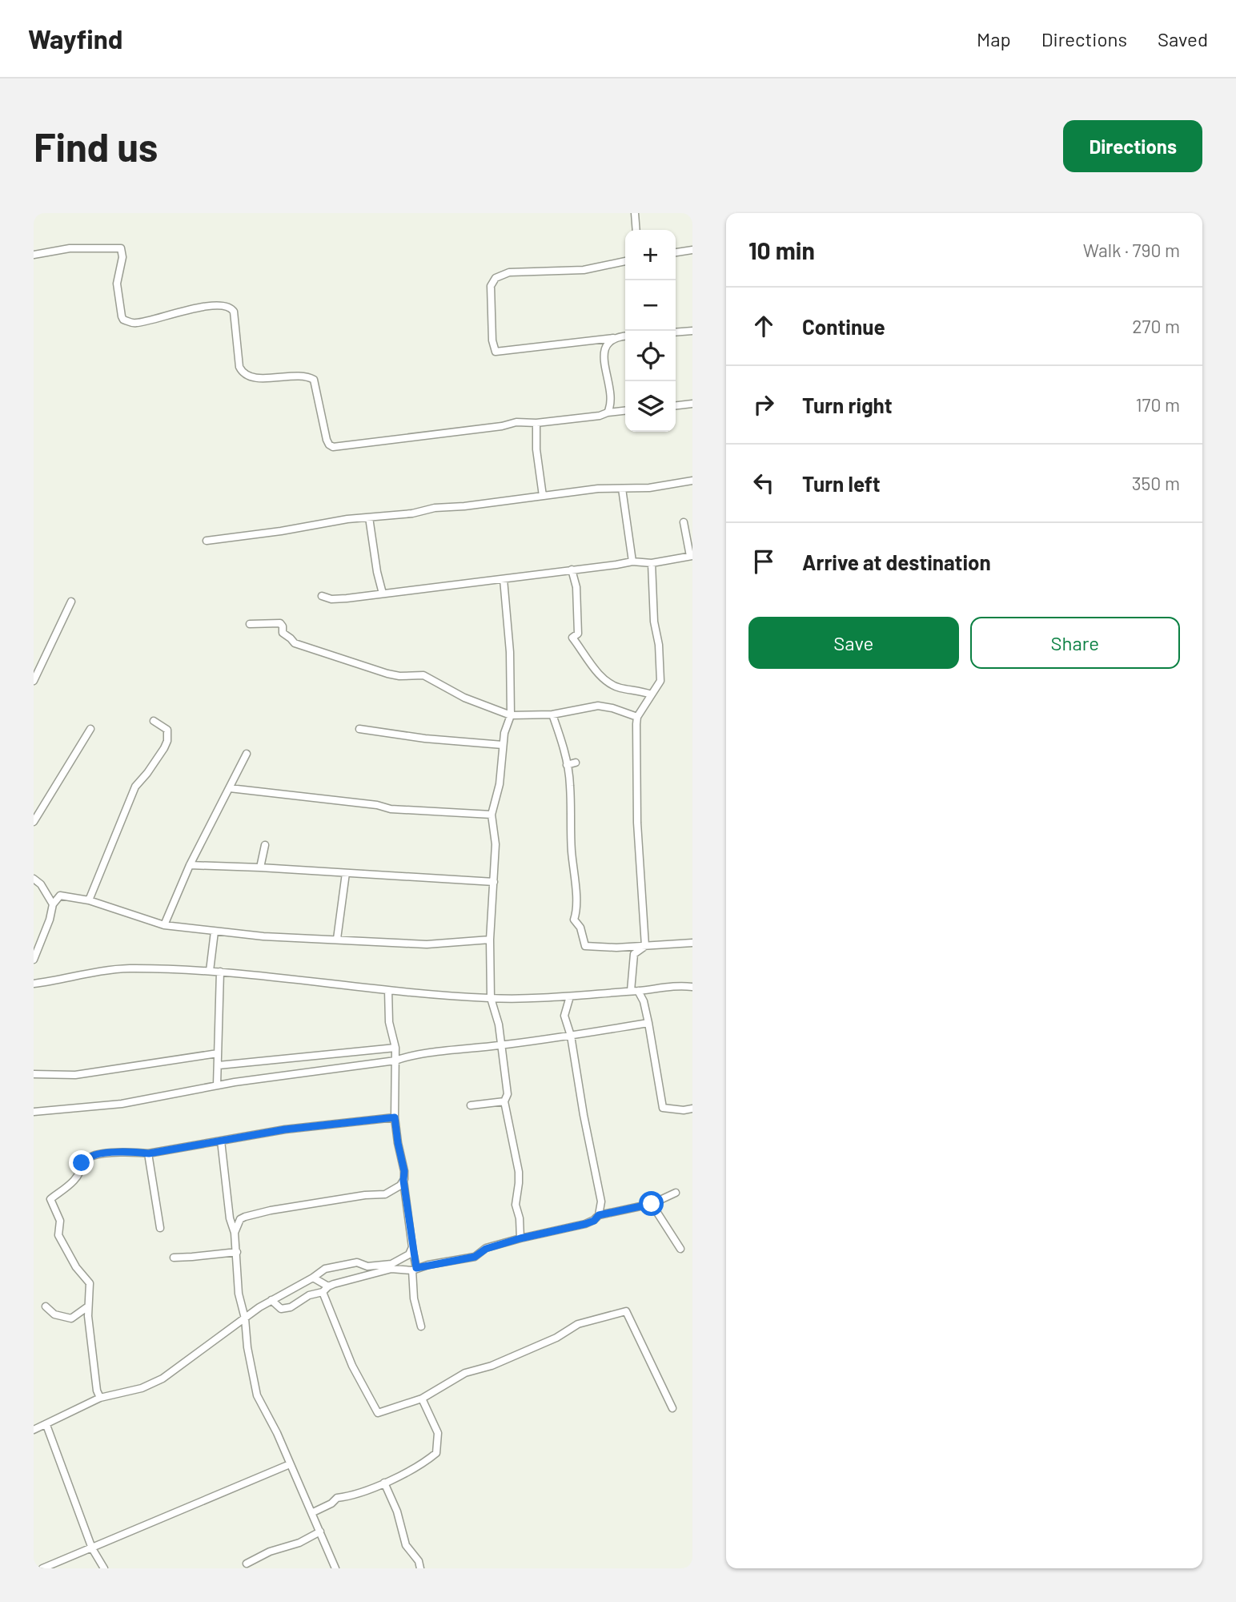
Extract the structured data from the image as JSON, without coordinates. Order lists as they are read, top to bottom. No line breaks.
{"page":{"header":"Wayfind","nav":["Map","Directions","Saved"],"buttons":["Directions",["Save","Share"]],"title":"Find us","heading":["10 min","Walk · 790 m"],"map_buttons":["+","−"],"list":[["Continue","270 m"],["Turn right","170 m"],["Turn left","350 m"],"Arrive at destination"]}}
